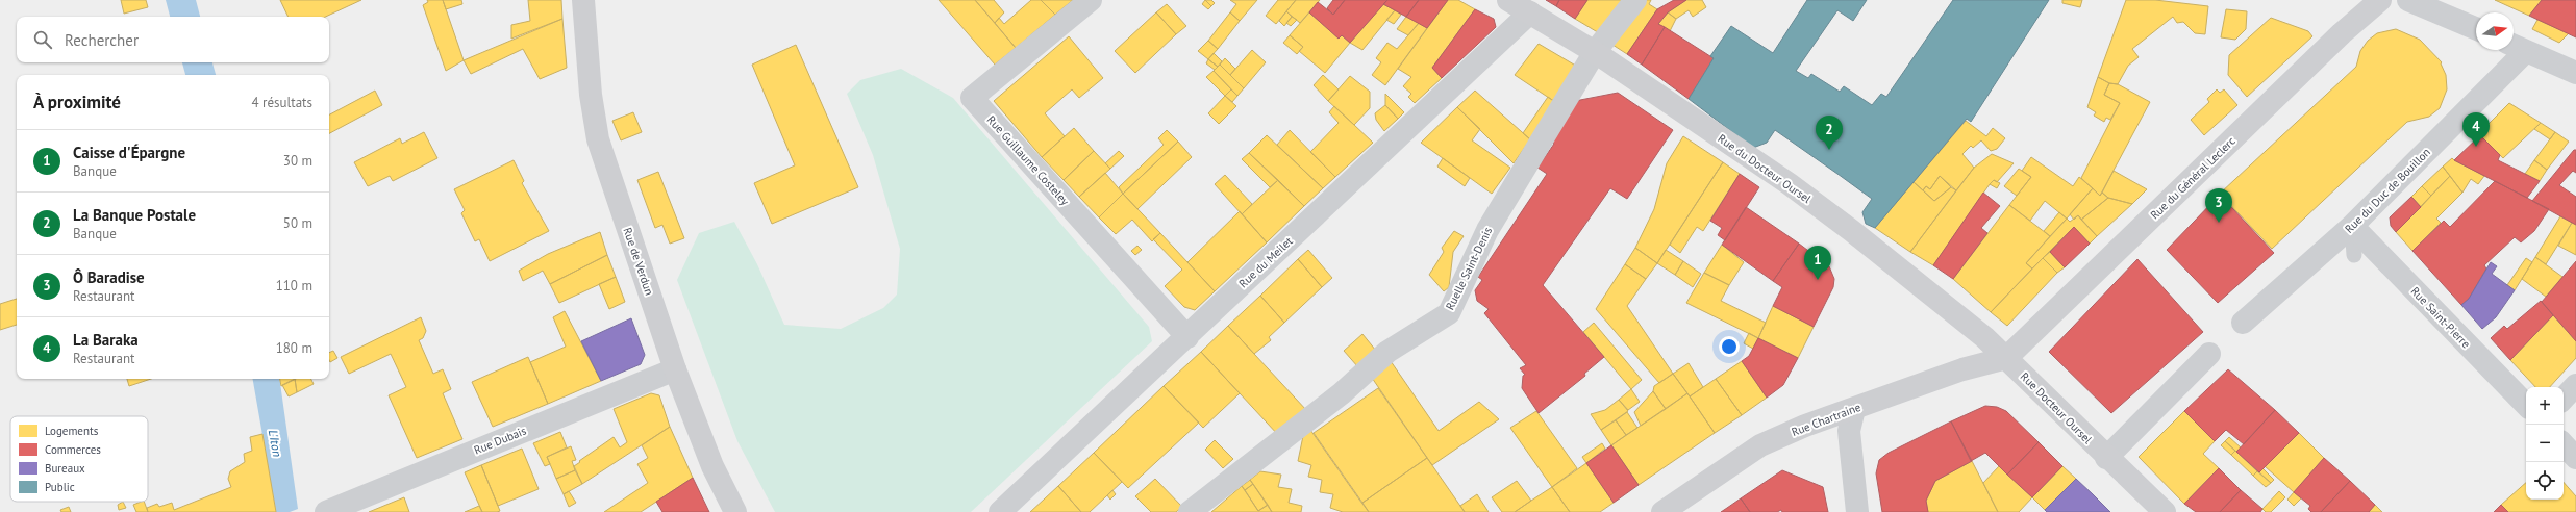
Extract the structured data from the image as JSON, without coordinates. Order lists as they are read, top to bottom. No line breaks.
{"streets":{"main road":["Rue du Docteur Oursel","Rue du Général Leclerc","Rue de Verdun","Rue Docteur Oursel","Rue Chartraine"],"street":["Rue Guillaume Costeley","Rue du Duc de Bouillon","Rue du Meilet","Ruelle Saint-Denis","Rue Saint-Pierre","Rue Dubais"]},"crossings":[["Rue Guillaume Costeley","Rue du Meilet"],["Rue du Docteur Oursel","Rue du Général Leclerc"],["Rue du Docteur Oursel","Rue du Meilet"],["Rue du Docteur Oursel","Ruelle Saint-Denis"],["Rue du Docteur Oursel","Rue Docteur Oursel"],["Rue du Docteur Oursel","Rue Chartraine"],["Rue du Général Leclerc","Rue Docteur Oursel"],["Rue du Général Leclerc","Rue Chartraine"],["Rue du Duc de Bouillon","Rue Saint-Pierre"],["Rue de Verdun","Rue Dubais"],["Rue Docteur Oursel","Rue Chartraine"]],"water":["L'Iton"],"legend":["Logements","Commerces","Bureaux","Public"],"north":"right","page":{"search":"Rechercher","heading":["À proximité","4 résultats"],"pins":["4","2","3","1"],"list":[{"mark":"1","name":"Caisse d'Épargne","note":"Banque","value":"30 m"},{"mark":"2","name":"La Banque Postale","note":"Banque","value":"50 m"},{"mark":"3","name":"Ô Baradise","note":"Restaurant","value":"110 m"},{"mark":"4","name":"La Baraka","note":"Restaurant","value":"180 m"}],"map_buttons":["+","−"]}}
